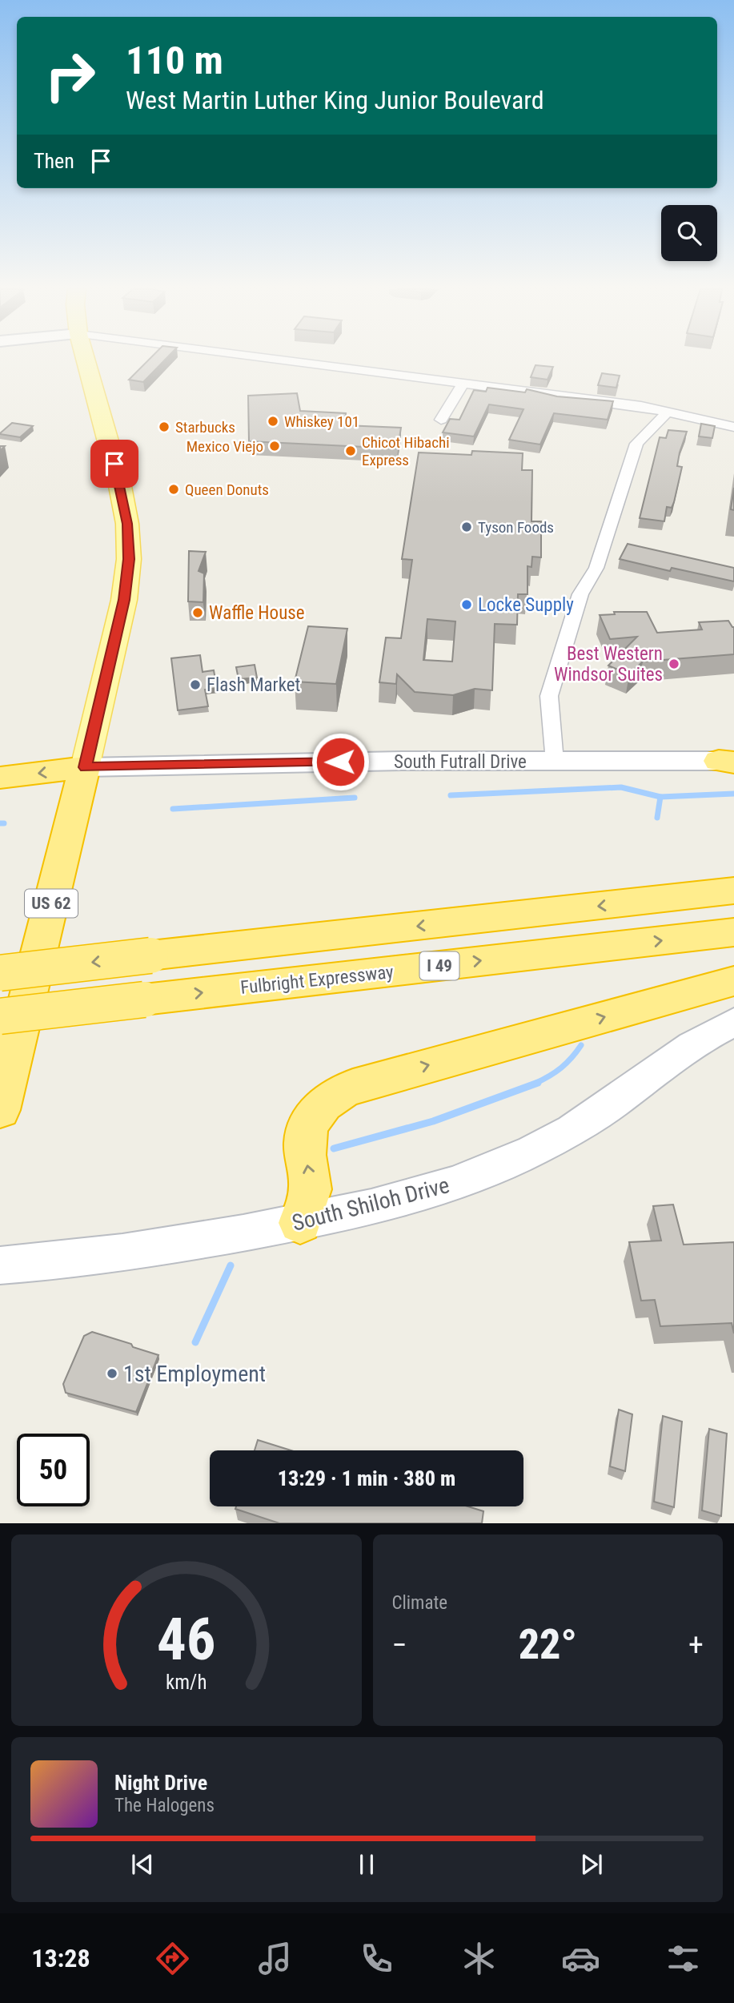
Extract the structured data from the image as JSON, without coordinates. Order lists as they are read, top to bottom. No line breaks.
{"streets":{"highway":["South Futrall Drive","US 62","I 49","Fulbright Expressway"],"main road":["South Shiloh Drive"]},"crossings":[["South Futrall Drive","US 62"]],"places":["Whiskey 101","Starbucks","Mexico Viejo","Chicot Hibachi Express","Queen Donuts","Tyson Foods","Locke Supply","Waffle House","Best Western Windsor Suites","Flash Market","1st Employment"],"page":{"turn":["110 m","West Martin Luther King Junior Boulevard"],"then":"Then","limit":"50","trip":"13:29 · 1 min · 380 m","tile":"Climate","heat":["−","22°","+"],"song":["Night Drive","The Halogens"],"tabs":"13:28","gauge":["46","km/h"]}}
